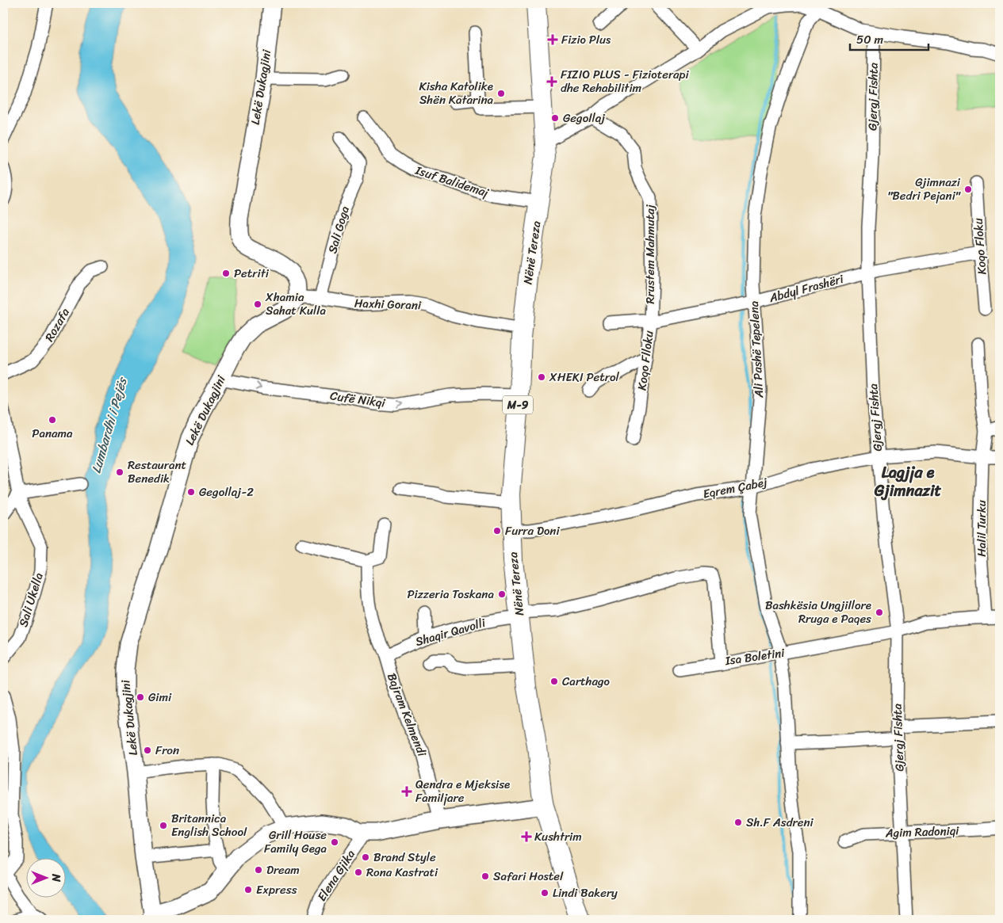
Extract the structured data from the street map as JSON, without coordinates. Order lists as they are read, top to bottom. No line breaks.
{"streets":{"main road":["Nënë Tereza","M-9"],"street":["Lekë Dukagjini","Gjergj Fishta","Isuf Balidemaj","Sali Goga","Koqo Floku","Rrustem Mahmutaj","Abdyl Frashëri","Haxhi Gorani","Rozafa","Ali Pashë Tepelena","Koqo Flloku","Cufë Nikqi","Eqrem Çabej","Halil Turku","Sali Ukella","Shaqir Qavolli","Isa Boletini","Bajram Kelmendi","Agim Radoniqi","Elena Gjika"]},"crossings":[["Lekë Dukagjini","Haxhi Gorani"],["Lekë Dukagjini","Cufë Nikqi"],["Gjergj Fishta","Abdyl Frashëri"],["Gjergj Fishta","Eqrem Çabej"],["Gjergj Fishta","Isa Boletini"],["Gjergj Fishta","Agim Radoniqi"],["Isuf Balidemaj","Nënë Tereza"],["Sali Goga","Haxhi Gorani"],["Nënë Tereza","Haxhi Gorani"],["Nënë Tereza","Cufë Nikqi"],["Nënë Tereza","M-9"],["Nënë Tereza","Eqrem Çabej"],["Nënë Tereza","Shaqir Qavolli"],["Nënë Tereza","Isa Boletini"],["Rrustem Mahmutaj","Abdyl Frashëri"],["Rrustem Mahmutaj","Koqo Flloku"],["Abdyl Frashëri","Ali Pashë Tepelena"],["Abdyl Frashëri","Koqo Flloku"],["Ali Pashë Tepelena","Eqrem Çabej"],["Ali Pashë Tepelena","Isa Boletini"],["Eqrem Çabej","Halil Turku"],["Halil Turku","Isa Boletini"],["Shaqir Qavolli","Isa Boletini"],["Shaqir Qavolli","Bajram Kelmendi"]],"one_way":["Cufë Nikqi"],"districts":["Lagjja e Gjimnazit"],"water":["Lumbardhi i Pejës"],"places":{"health":["Fizio Plus","FIZIO PLUS - Fizioterapi dhe Rehabilitim","Qendra e Mjeksise Familjare","Kushtrim"],"other":["Kisha Katolike Shën Katarina","Gegollaj","Gjimnazi \"Bedri Pejani\"","Petriti","Xhamia Sahat Kulla","XHEKI Petrol","Panama","Restaurant Benedik","Gegollaj-2","Furra Doni","Pizzeria Toskana","Bashkësia Ungjillore Rruga e Paqes","Carthago","Gimi","Fron","Sh.F Asdreni","Britannica English School","Grill House Family Gega","Brand Style","Dream","Rona Kastrati","Safari Hostel","Express","Lindi Bakery"]},"scale_bar":"50 m","north":"right"}
